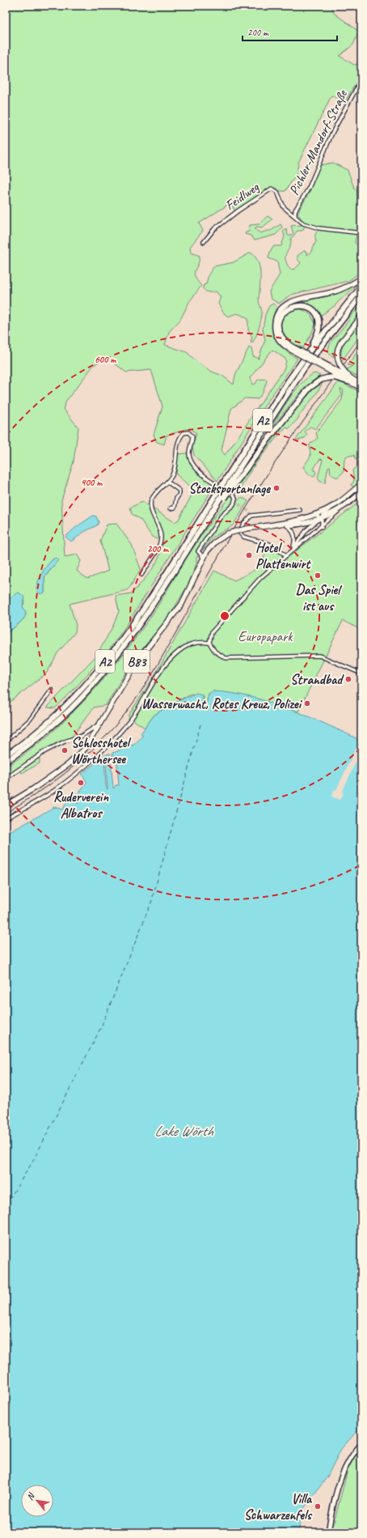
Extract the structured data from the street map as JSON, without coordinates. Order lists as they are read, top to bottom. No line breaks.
{"streets":{"highway":["A2"],"main road":["B83"],"street":["Pichler-Mandorf-Straße","Feidlweg"]},"crossings":[["Pichler-Mandorf-Straße","Feidlweg"]],"water":["Lake Wörth"],"parks":["Europapark"],"places":["Stocksportanlage","Hotel Plattenwirt","Das Spiel ist aus","Strandbad","Wasserwacht, Rotes Kreuz, Polizei","Schlosshotel Wörthersee","Ruderverein Albatros","Villa Schwarzenfels"],"scale_bar":"200 m","north":"top left","rings":["600 m","400 m","200 m"]}
